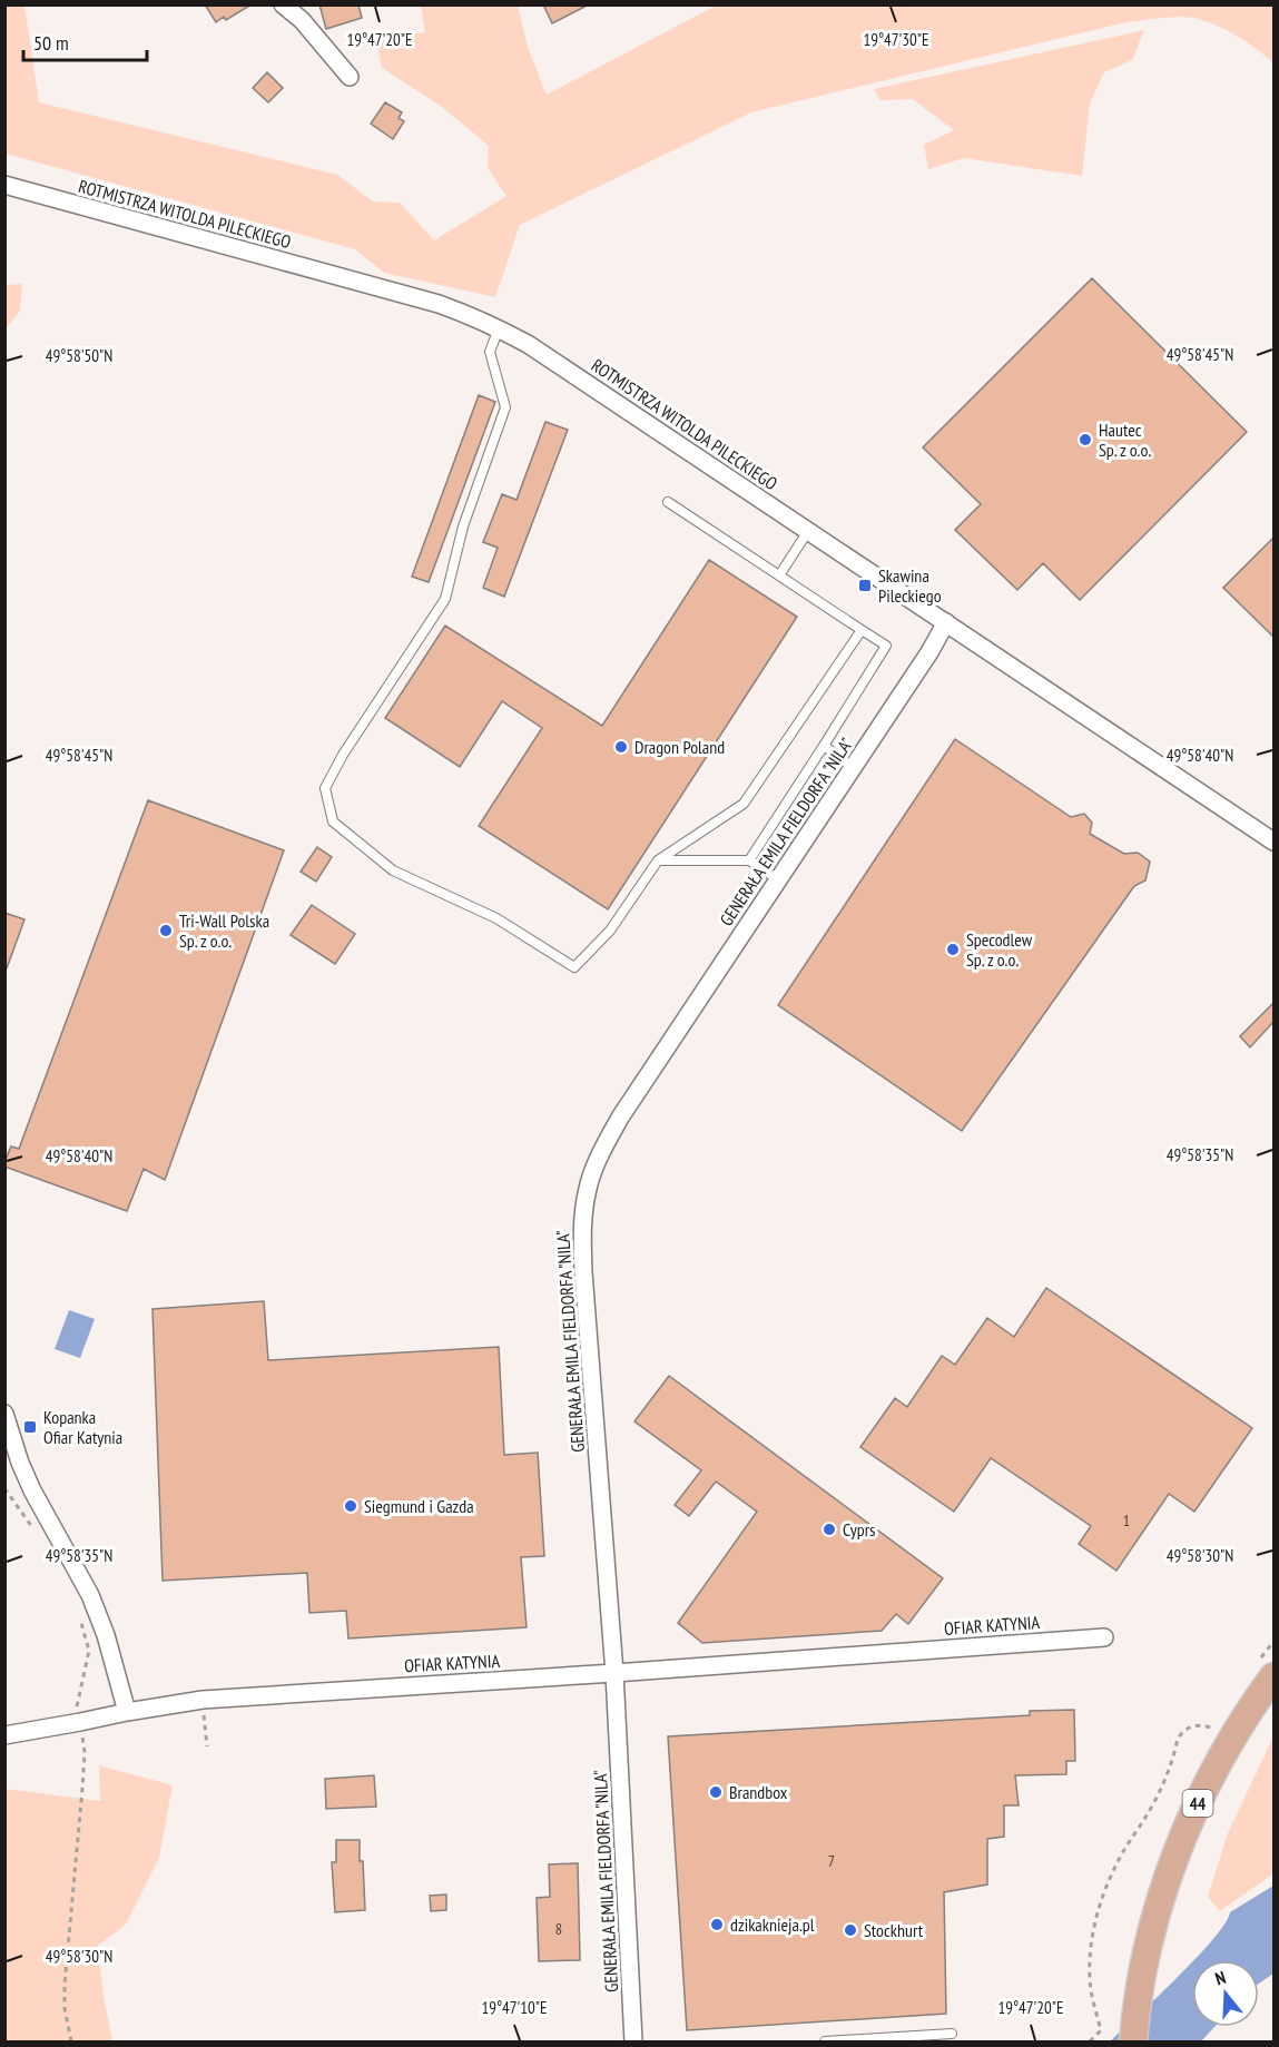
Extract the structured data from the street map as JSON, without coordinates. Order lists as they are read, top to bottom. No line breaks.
{"streets":{"main road":["44"],"street":["ROTMISTRZA WITOLDA PILECKIEGO","GENERAŁA EMILA FIELDORFA \"NILA\"","OFIAR KATYNIA"]},"crossings":[["ROTMISTRZA WITOLDA PILECKIEGO","GENERAŁA EMILA FIELDORFA \"NILA\""],["GENERAŁA EMILA FIELDORFA \"NILA\"","OFIAR KATYNIA"]],"places":{"other":["Hautec Sp. z o.o.","Dragon Poland","Tri-Wall Polska Sp. z o.o.","Specodlew Sp. z o.o.","Siegmund i Gazda","Cyprs","Brandbox","dzikaknieja.pl","Stockhurt"],"transit":["Skawina Pileckiego","Kopanka Ofiar Katynia"]},"house_numbers":["1","7","8"],"scale_bar":"50 m","north":"top","coordinates":["19°47'20\"E","19°47'30\"E","49°58'45\"N","49°58'50\"N","49°58'40\"N","49°58'35\"N","49°58'30\"N","19°47'10\"E"]}
